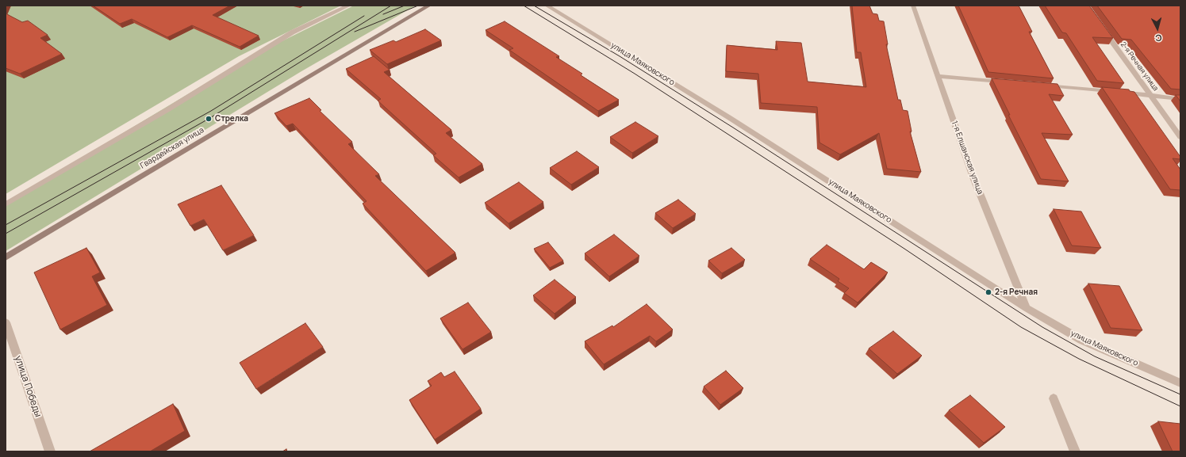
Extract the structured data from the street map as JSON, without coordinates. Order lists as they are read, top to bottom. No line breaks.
{"streets":{"main road":["Гвардейская улица"],"street":["улица Маяковского","2-я Речная улица","1-я Елшанская улица","улица Победы"]},"crossings":[["улица Маяковского","1-я Елшанская улица"]],"places":["Стрелка","2-я Речная"],"north":"bottom"}
